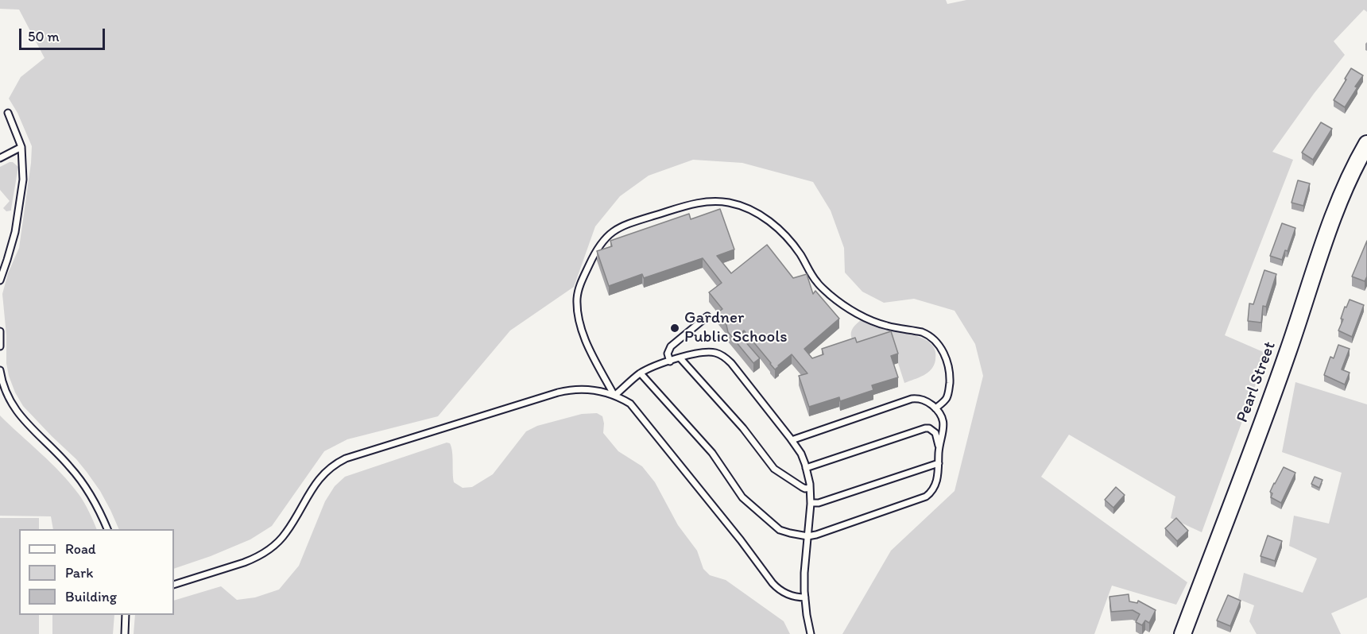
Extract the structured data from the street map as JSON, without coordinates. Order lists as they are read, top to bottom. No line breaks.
{"streets":{"main road":["Pearl Street"]},"places":["Gardner Public Schools"],"legend":["Road","Park","Building"],"scale_bar":"50 m"}
